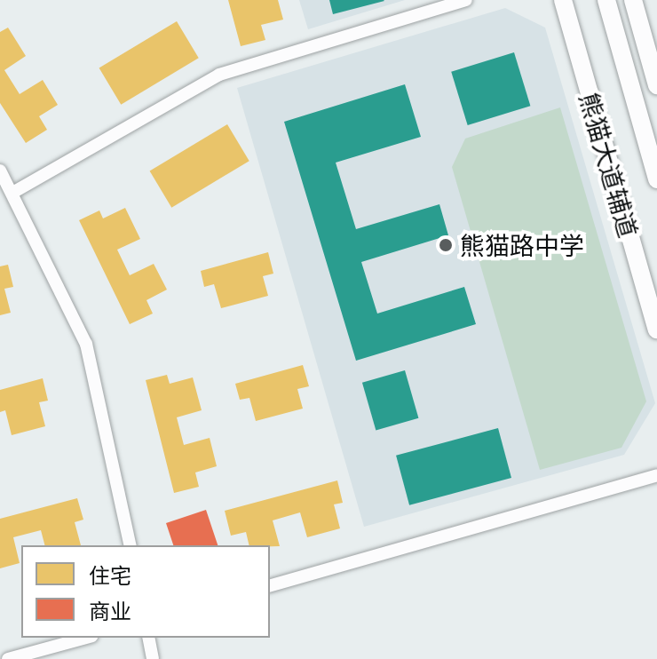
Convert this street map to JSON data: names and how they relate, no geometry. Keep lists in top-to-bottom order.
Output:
{
  "streets": {
    "street": ["熊猫大道辅道"]
  },
  "places": ["熊猫路中学"],
  "legend": ["住宅", "商业"]
}
